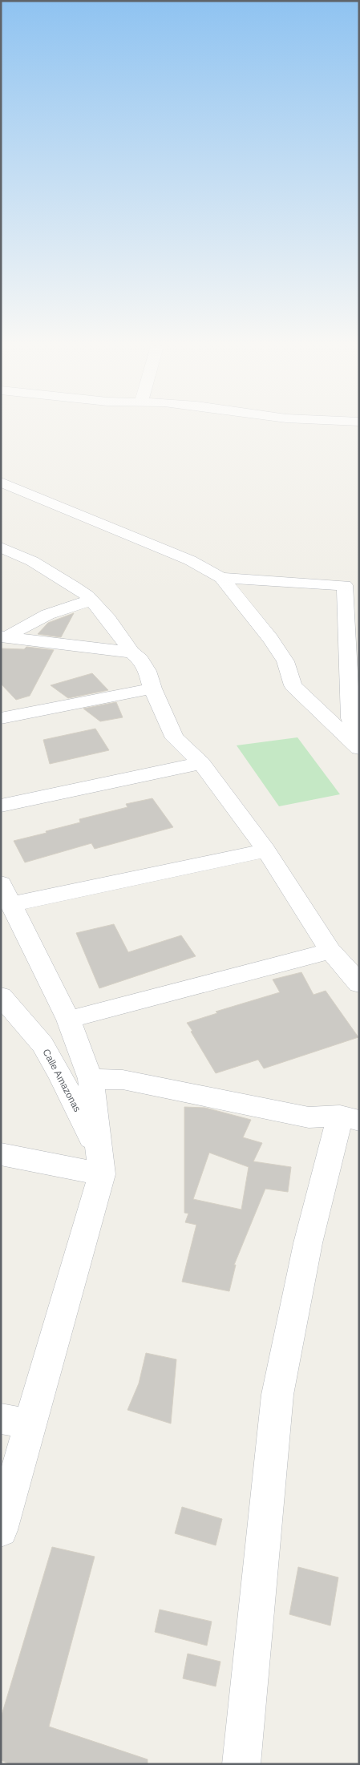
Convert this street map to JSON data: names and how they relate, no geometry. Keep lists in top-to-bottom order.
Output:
{
  "streets": {
    "street": ["Calle Amazonas"]
  }
}
